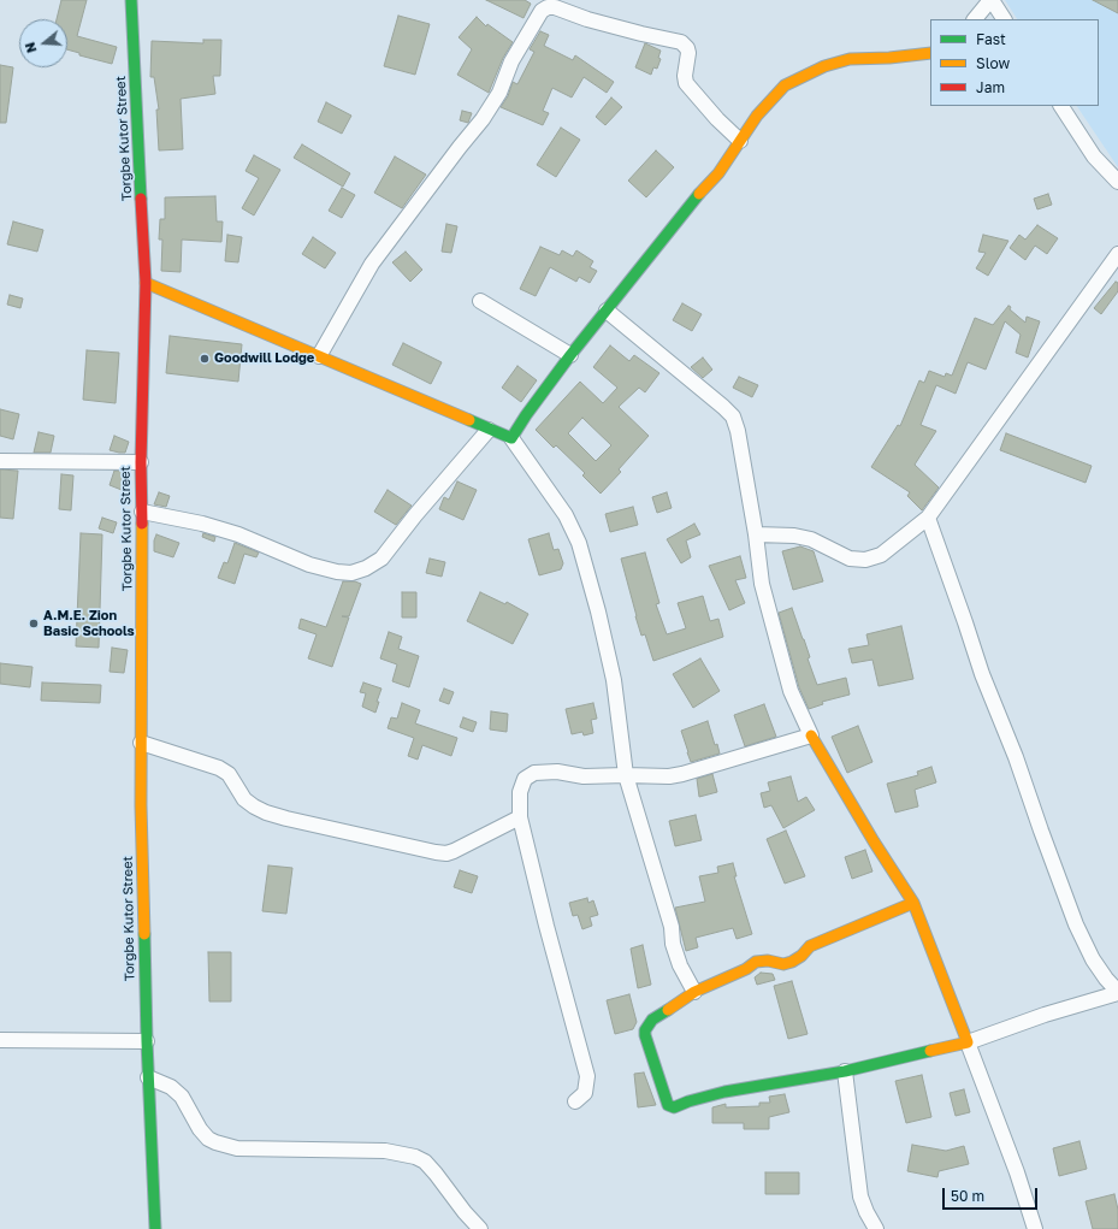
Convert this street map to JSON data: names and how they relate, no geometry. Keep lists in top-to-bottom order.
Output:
{
  "streets": {
    "street": ["Torgbe Kutor Street"]
  },
  "places": ["Goodwill Lodge", "A.M.E. Zion Basic Schools"],
  "legend": ["Fast", "Slow", "Jam"],
  "scale_bar": "50 m",
  "north": "left"
}
